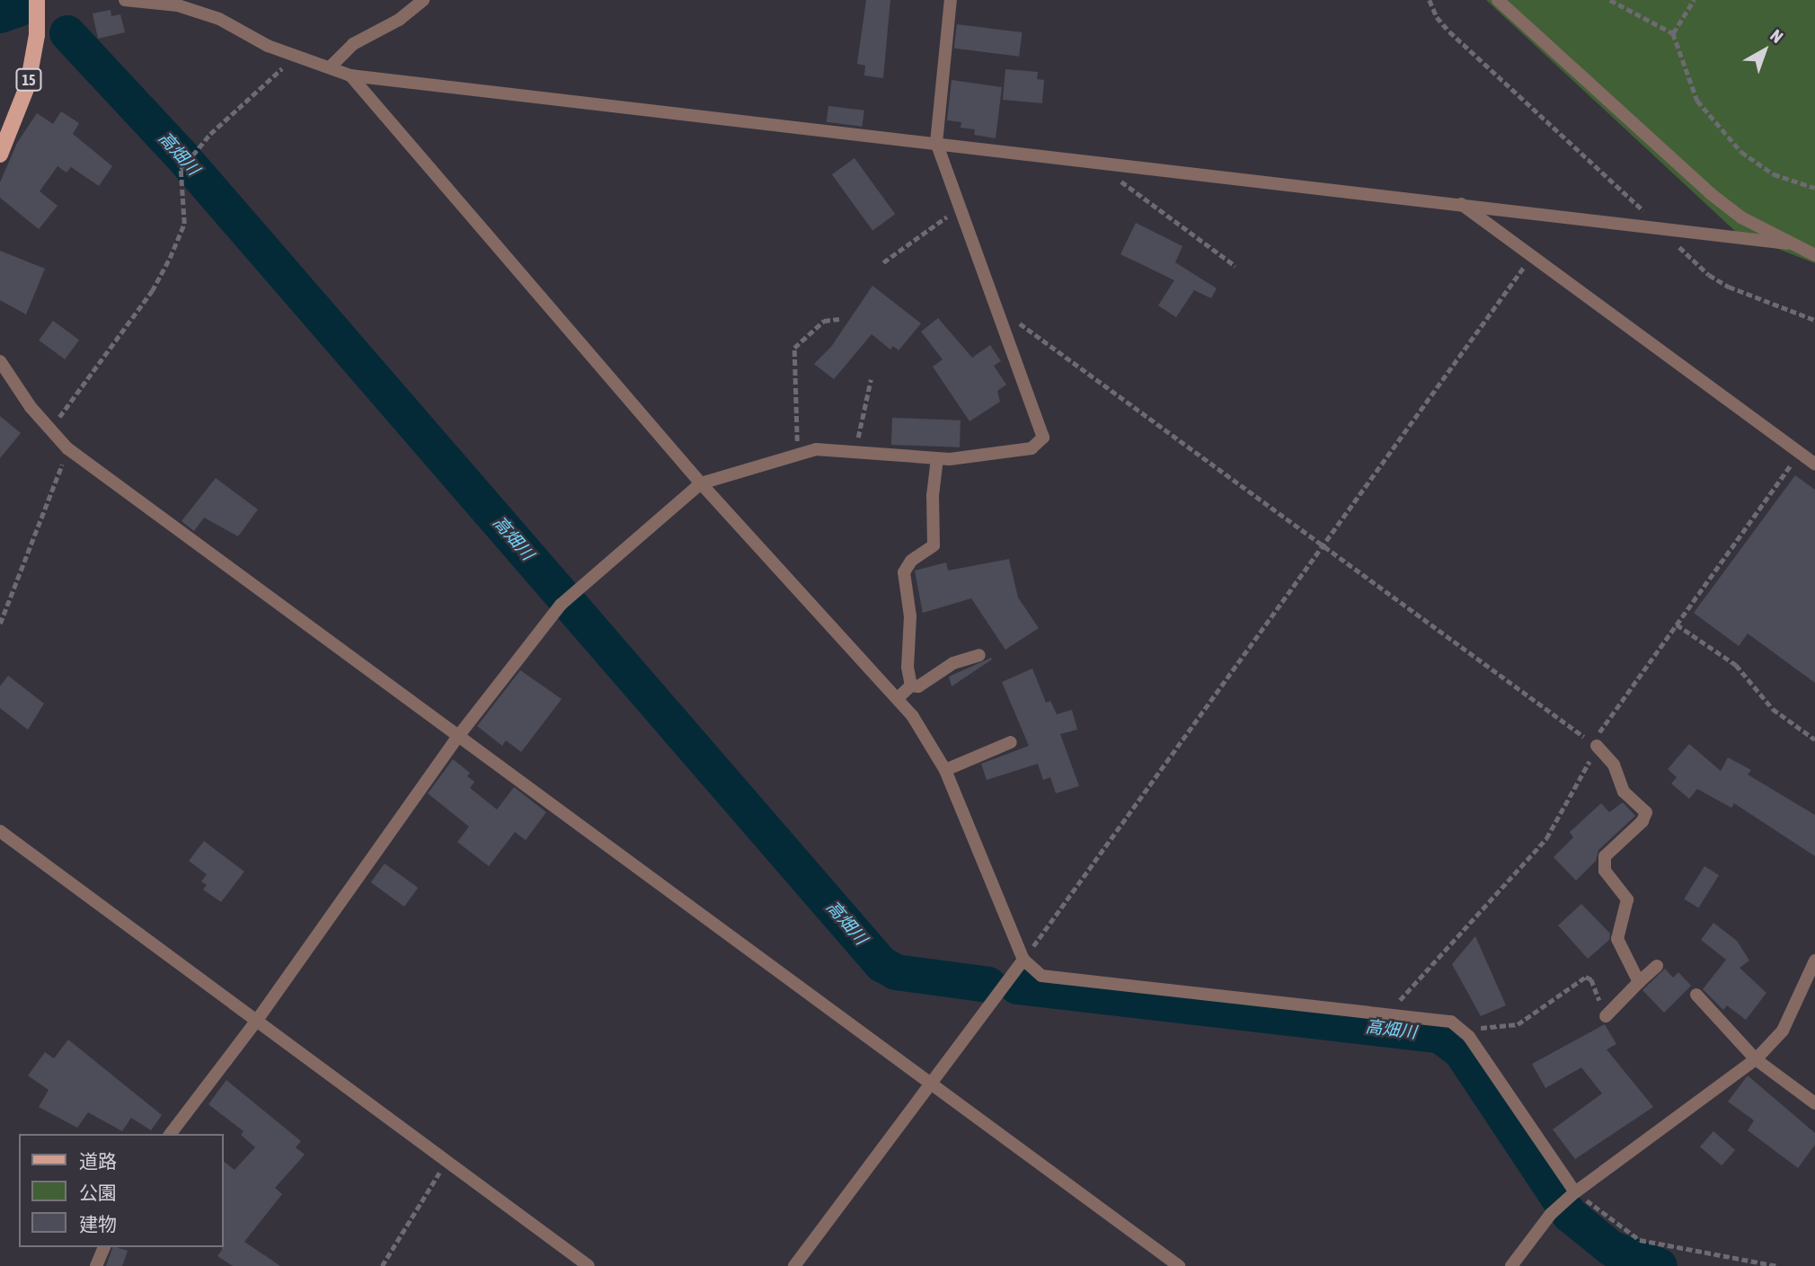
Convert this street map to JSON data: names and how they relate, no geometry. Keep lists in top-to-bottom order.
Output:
{
  "streets": {
    "main road": ["15"]
  },
  "water": ["高畑川"],
  "legend": ["道路", "公園", "建物"],
  "north": "top right"
}
